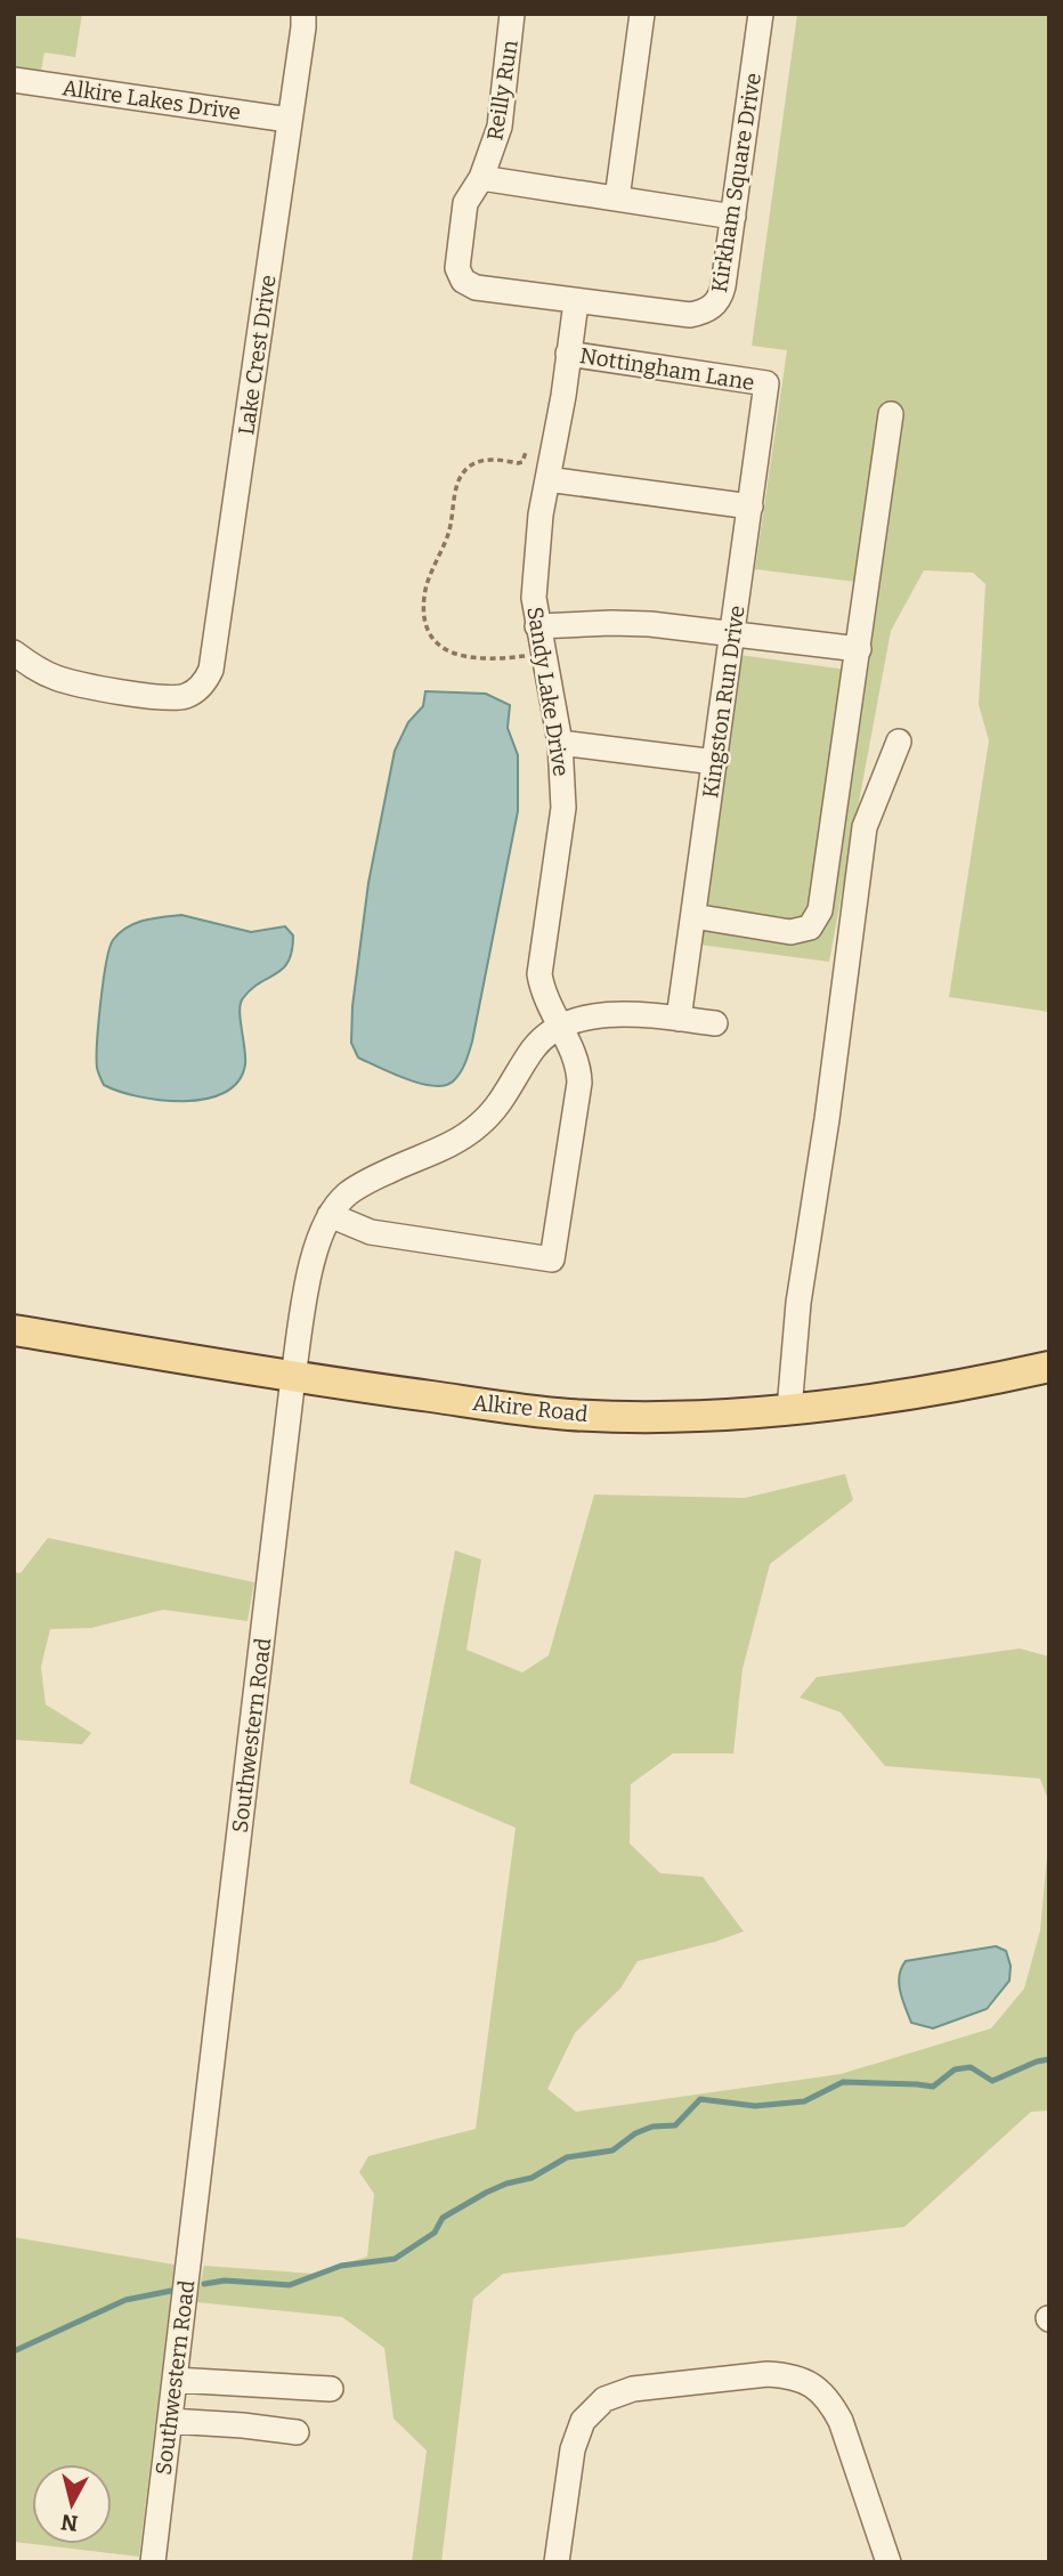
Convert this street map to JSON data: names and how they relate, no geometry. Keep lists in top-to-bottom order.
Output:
{
  "streets": {
    "main road": ["Alkire Road"],
    "street": [
      "Reilly Run",
      "Alkire Lakes Drive",
      "Kirkham Square Drive",
      "Lake Crest Drive",
      "Nottingham Lane",
      "Sandy Lake Drive",
      "Kingston Run Drive",
      "Southwestern Road"
    ]
  },
  "crossings": [
    ["Reilly Run", "Kirkham Square Drive"],
    ["Reilly Run", "Sandy Lake Drive"],
    ["Alkire Lakes Drive", "Lake Crest Drive"],
    ["Kirkham Square Drive", "Sandy Lake Drive"],
    ["Nottingham Lane", "Sandy Lake Drive"],
    ["Nottingham Lane", "Kingston Run Drive"],
    ["Sandy Lake Drive", "Southwestern Road"],
    ["Alkire Road", "Southwestern Road"]
  ],
  "north": "bottom"
}
